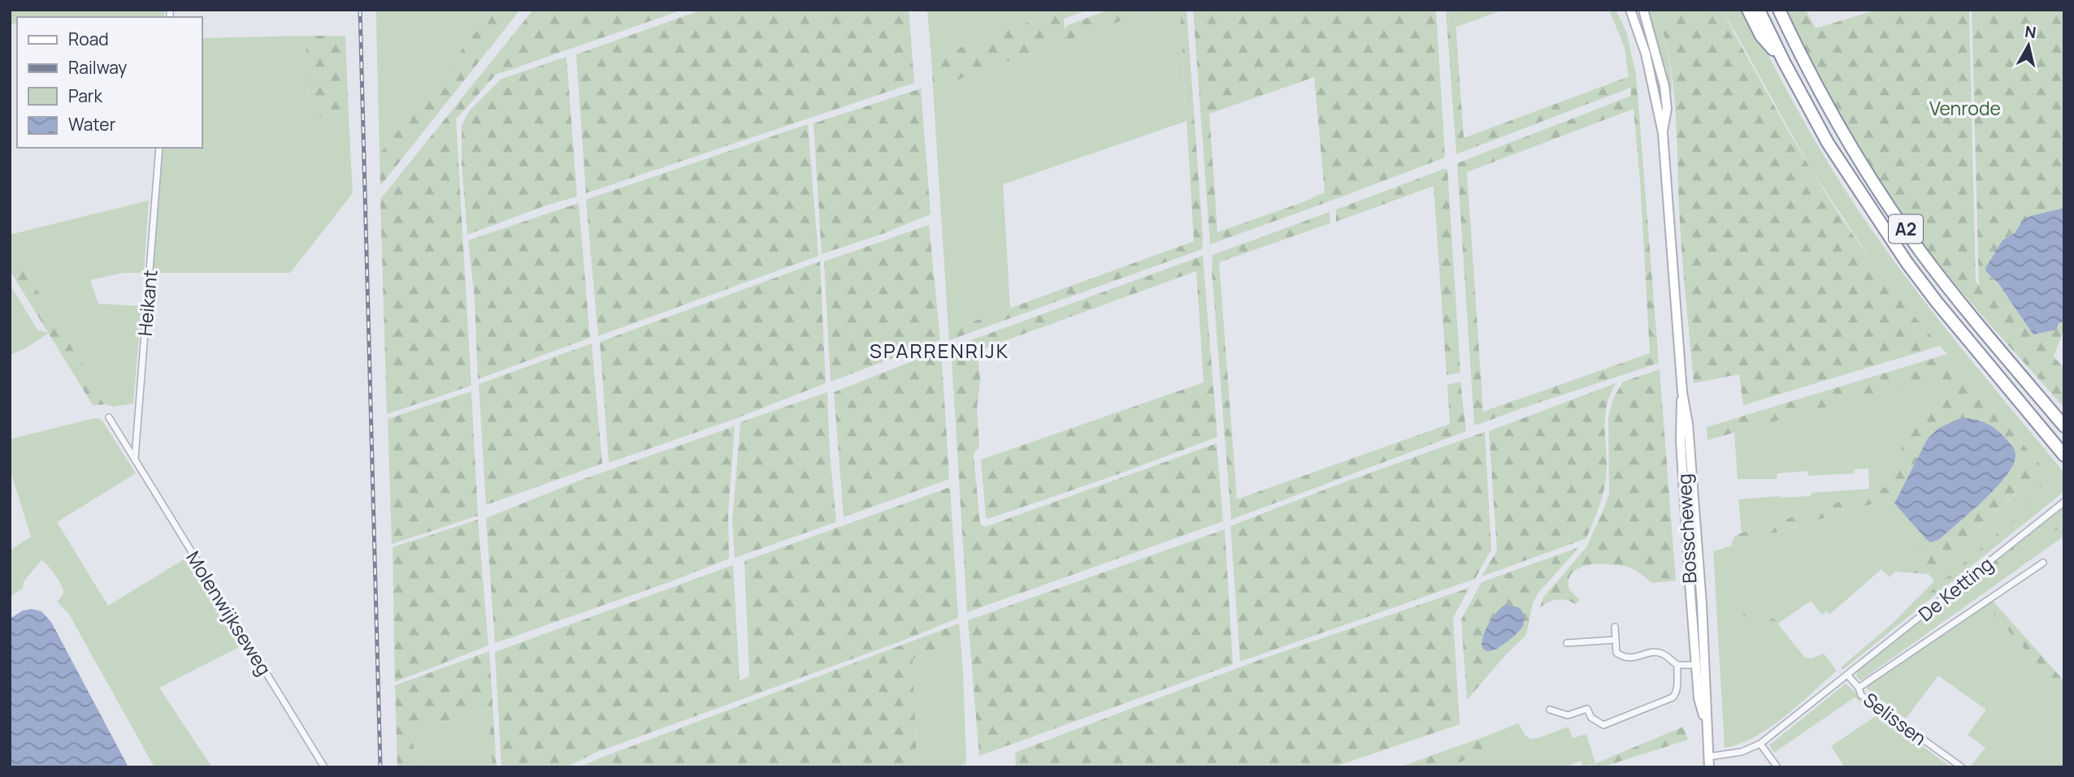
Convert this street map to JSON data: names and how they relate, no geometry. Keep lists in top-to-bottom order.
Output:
{
  "streets": {
    "highway": ["A2"],
    "main road": ["Bosscheweg"],
    "street": [
      "Heikant",
      "De Ketting",
      "Molenwijkseweg",
      "Selissen"
    ]
  },
  "crossings": [
    ["Heikant", "Molenwijkseweg"],
    ["Bosscheweg", "De Ketting"],
    ["De Ketting", "Selissen"]
  ],
  "districts": ["SPARRENRIJK"],
  "parks": ["Venrode"],
  "legend": [
    "Road",
    "Railway",
    "Park",
    "Water"
  ],
  "north": "top"
}
